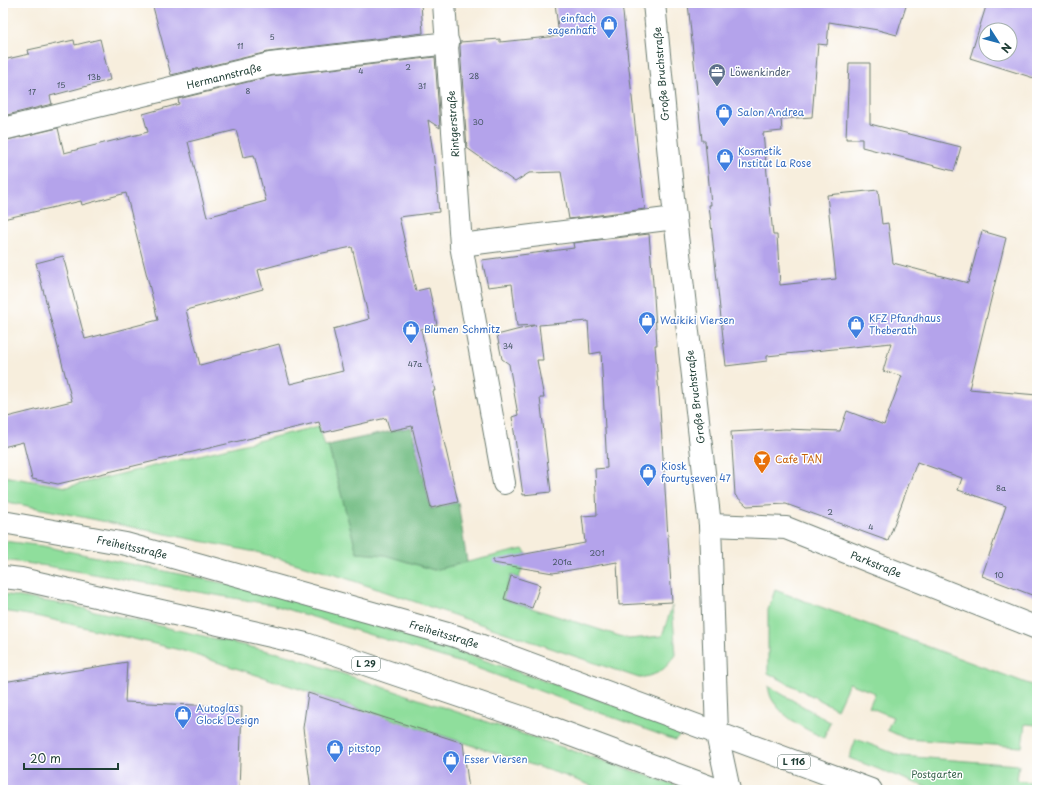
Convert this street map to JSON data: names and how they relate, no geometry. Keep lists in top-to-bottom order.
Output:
{
  "streets": {
    "main road": [
      "Große Bruchstraße",
      "Hermannstraße",
      "Rintgerstraße",
      "Freiheitsstraße",
      "Parkstraße",
      "L 29",
      "L 116"
    ]
  },
  "crossings": [
    ["Große Bruchstraße", "Freiheitsstraße"],
    ["Große Bruchstraße", "Parkstraße"],
    ["Hermannstraße", "Rintgerstraße"]
  ],
  "parks": ["Postgarten"],
  "places": {
    "shop": [
      "einfach sagenhaft",
      "Salon Andrea",
      "Kosmetik Institut La Rose",
      "Waikiki Viersen",
      "KFZ Pfandhaus Theberath",
      "Blumen Schmitz",
      "Kiosk fourtyseven 47",
      "Autoglas Glock Design",
      "pitstop",
      "Esser Viersen"
    ],
    "office": ["Löwenkinder"],
    "bar": ["Cafe TAN"]
  },
  "house_numbers": [
    "5",
    "11",
    "2",
    "4",
    "28",
    "13b",
    "15",
    "31",
    "8",
    "17",
    "30",
    "34",
    "47a",
    "8a",
    "2",
    "4",
    "201",
    "201a",
    "10"
  ],
  "scale_bar": "20 m",
  "north": "bottom right"
}
